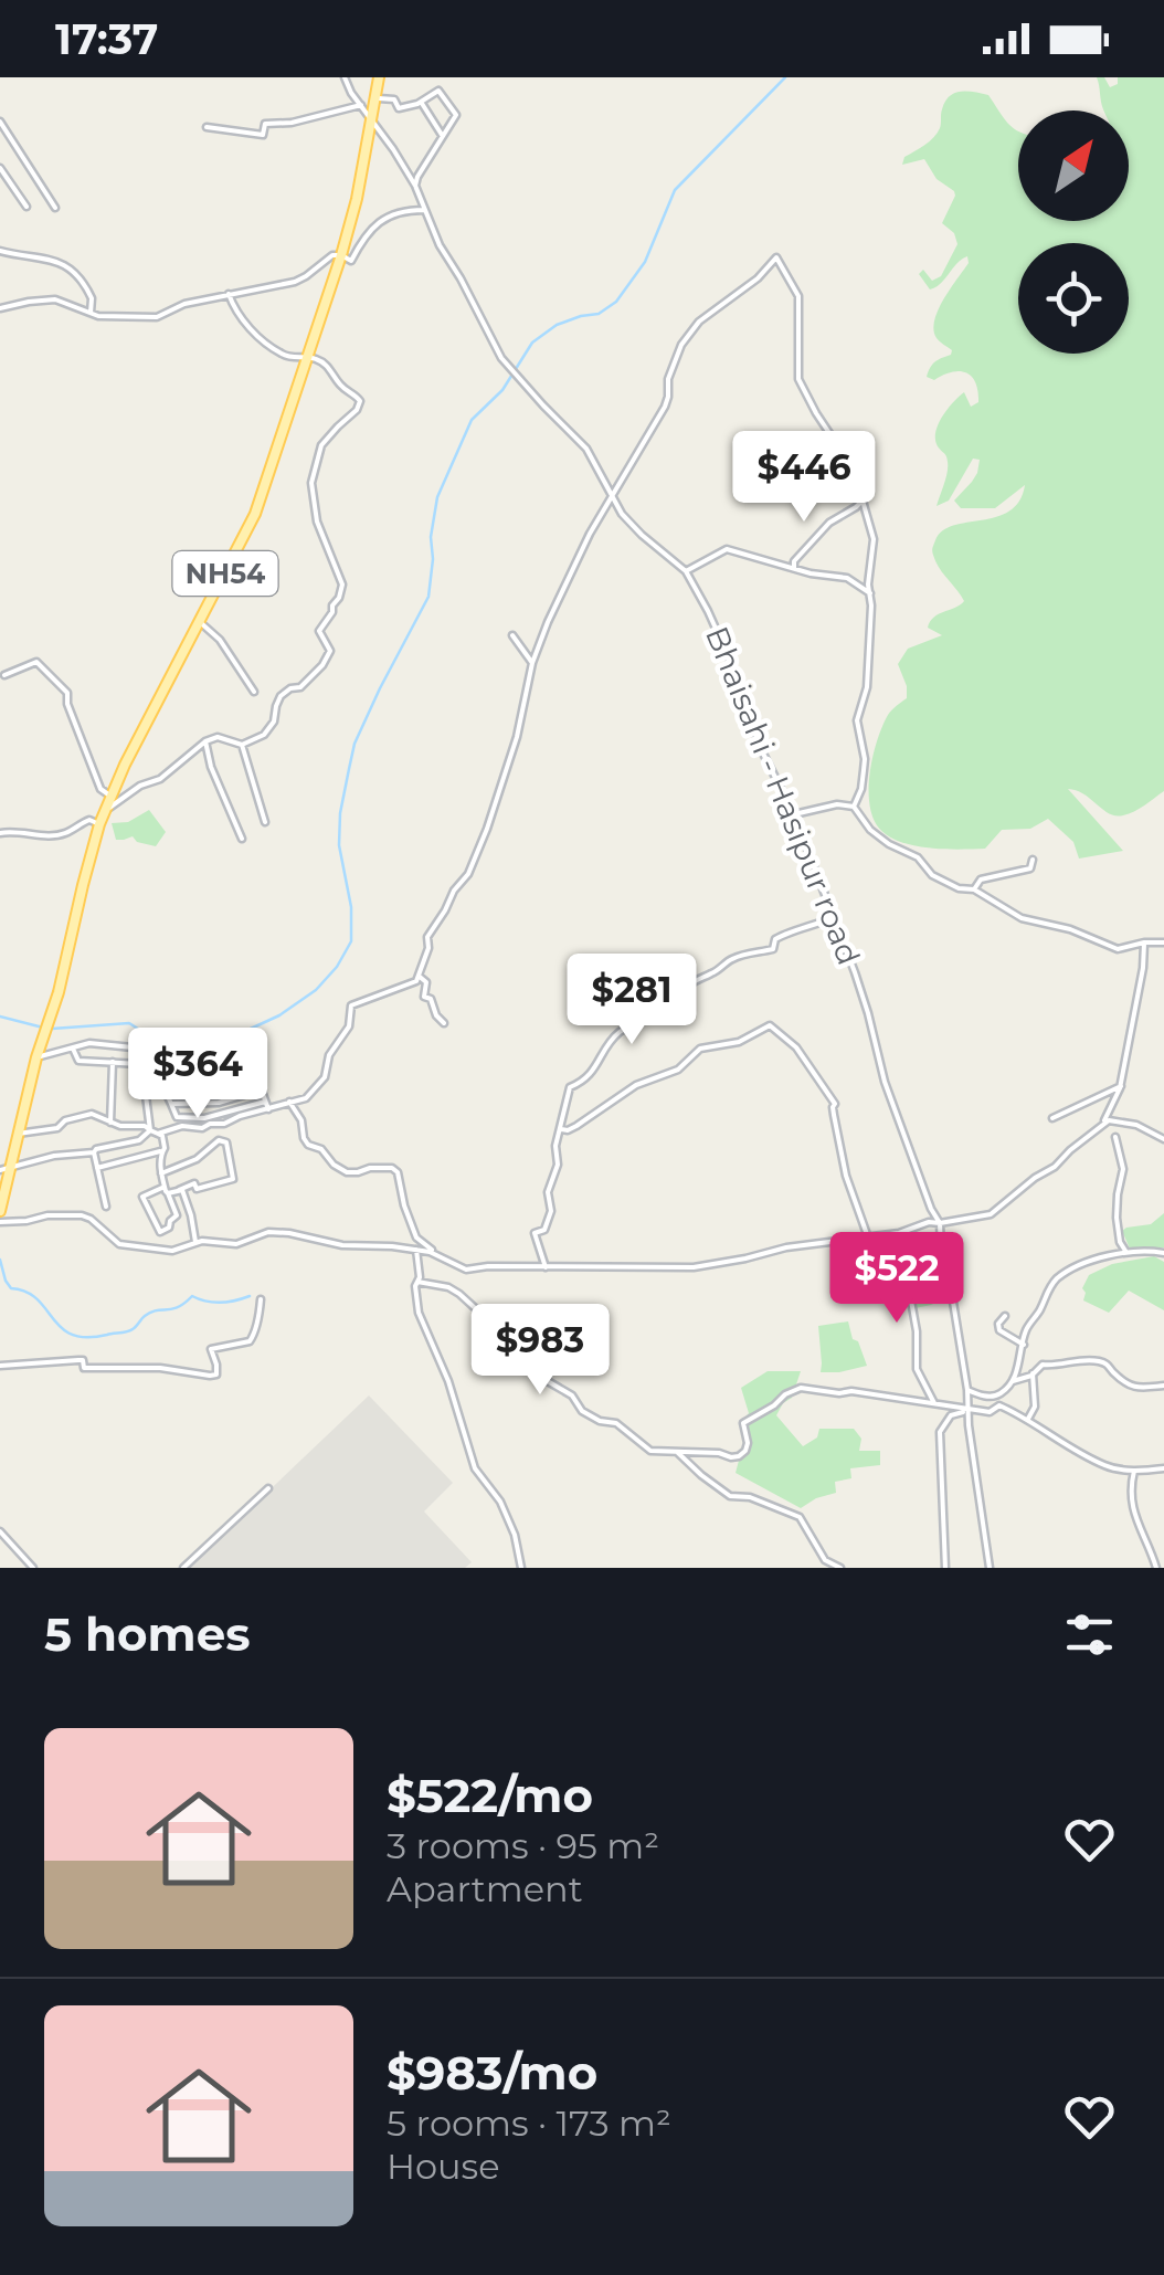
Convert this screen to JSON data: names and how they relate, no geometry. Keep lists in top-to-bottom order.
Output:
{
  "streets": {
    "main road": ["NH54"],
    "street": ["Bhaisahi - Hasipur road"]
  },
  "crossings": [
    ["NH54", "Bhaisahi - Hasipur road"]
  ],
  "north": "top right",
  "page": {
    "status": "17:37",
    "price": [
      "$446",
      "$281",
      "$364",
      "$522",
      "$983"
    ],
    "heading": "5 homes",
    "list": [
      {
        "name": "$522/mo",
        "note": "3 rooms · 95 m² · Apartment"
      },
      {
        "name": "$983/mo",
        "note": "5 rooms · 173 m² · House"
      }
    ]
  }
}
